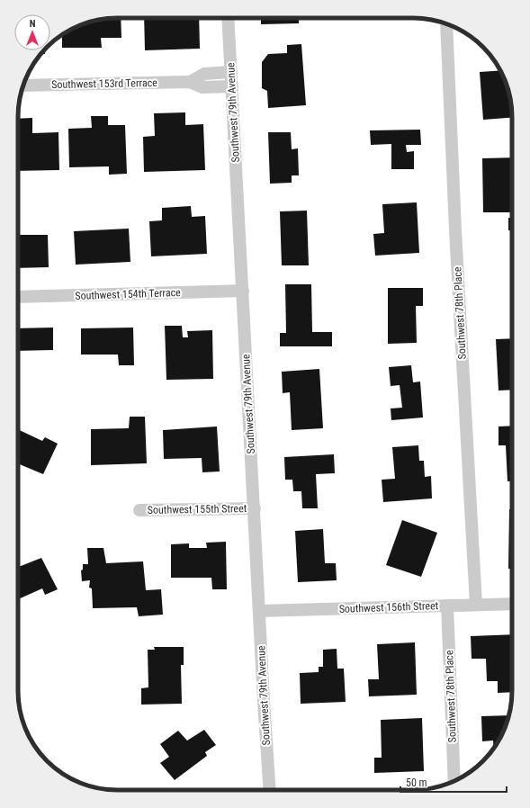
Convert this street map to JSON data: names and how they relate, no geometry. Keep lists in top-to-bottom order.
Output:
{
  "streets": {
    "street": [
      "Southwest 153rd Terrace",
      "Southwest 79th Avenue",
      "Southwest 154th Terrace",
      "Southwest 78th Place",
      "Southwest 155th Street",
      "Southwest 156th Street"
    ]
  },
  "crossings": [
    ["Southwest 153rd Terrace", "Southwest 79th Avenue"],
    ["Southwest 79th Avenue", "Southwest 154th Terrace"],
    ["Southwest 79th Avenue", "Southwest 155th Street"],
    ["Southwest 79th Avenue", "Southwest 156th Street"],
    ["Southwest 78th Place", "Southwest 156th Street"]
  ],
  "scale_bar": "50 m",
  "north": "top"
}
